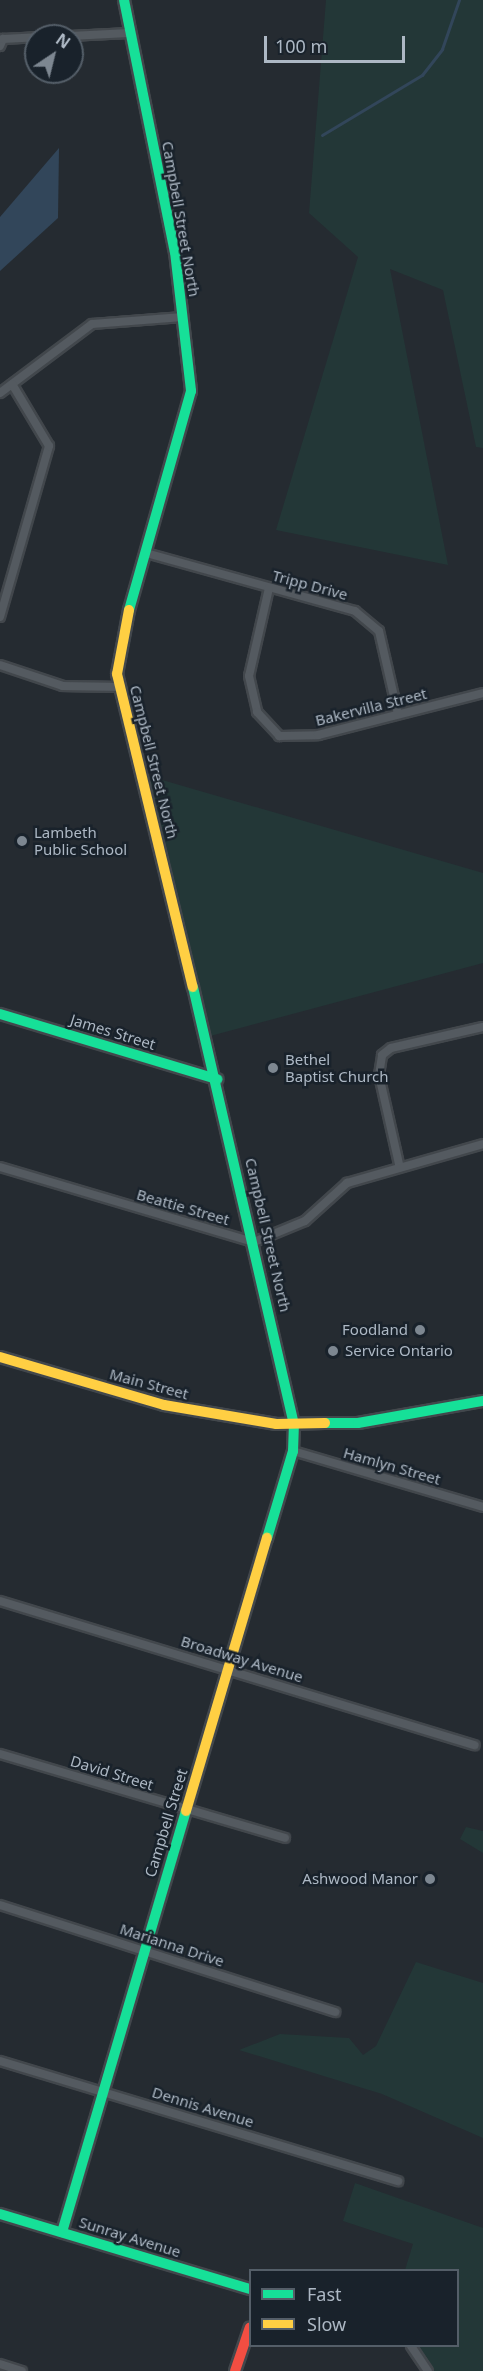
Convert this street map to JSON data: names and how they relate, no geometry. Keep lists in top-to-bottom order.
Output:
{
  "streets": {
    "street": [
      "Campbell Street North",
      "Tripp Drive",
      "Bakervilla Street",
      "James Street",
      "Beattie Street",
      "Main Street",
      "Hamlyn Street",
      "Broadway Avenue",
      "David Street",
      "Campbell Street",
      "Marianna Drive",
      "Dennis Avenue",
      "Sunray Avenue"
    ]
  },
  "crossings": [
    ["Campbell Street North", "Tripp Drive"],
    ["Campbell Street North", "James Street"],
    ["Campbell Street North", "Beattie Street"],
    ["Campbell Street North", "Main Street"],
    ["Campbell Street North", "Campbell Street"],
    ["Tripp Drive", "Bakervilla Street"],
    ["Main Street", "Campbell Street"],
    ["Hamlyn Street", "Campbell Street"],
    ["Broadway Avenue", "Campbell Street"],
    ["David Street", "Campbell Street"],
    ["Campbell Street", "Marianna Drive"],
    ["Campbell Street", "Dennis Avenue"],
    ["Campbell Street", "Sunray Avenue"]
  ],
  "places": [
    "Lambeth Public School",
    "Bethel Baptist Church",
    "Foodland",
    "Service Ontario",
    "Ashwood Manor"
  ],
  "legend": ["Fast", "Slow"],
  "scale_bar": "100 m",
  "north": "top right"
}
